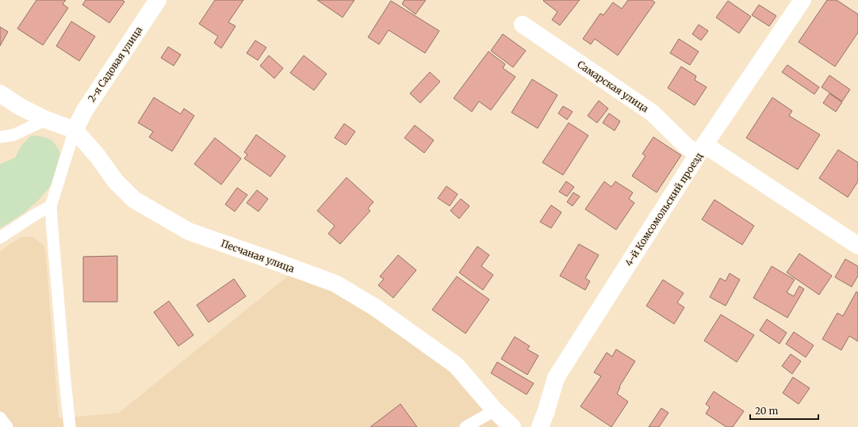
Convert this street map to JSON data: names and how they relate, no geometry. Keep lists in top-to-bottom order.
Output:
{
  "streets": {
    "street": [
      "2-я Садовая улица",
      "Самарская улица",
      "4-й Комсомольский проезд",
      "Песчаная улица"
    ]
  },
  "crossings": [
    ["2-я Садовая улица", "Песчаная улица"],
    ["Самарская улица", "4-й Комсомольский проезд"]
  ],
  "scale_bar": "20 m"
}
